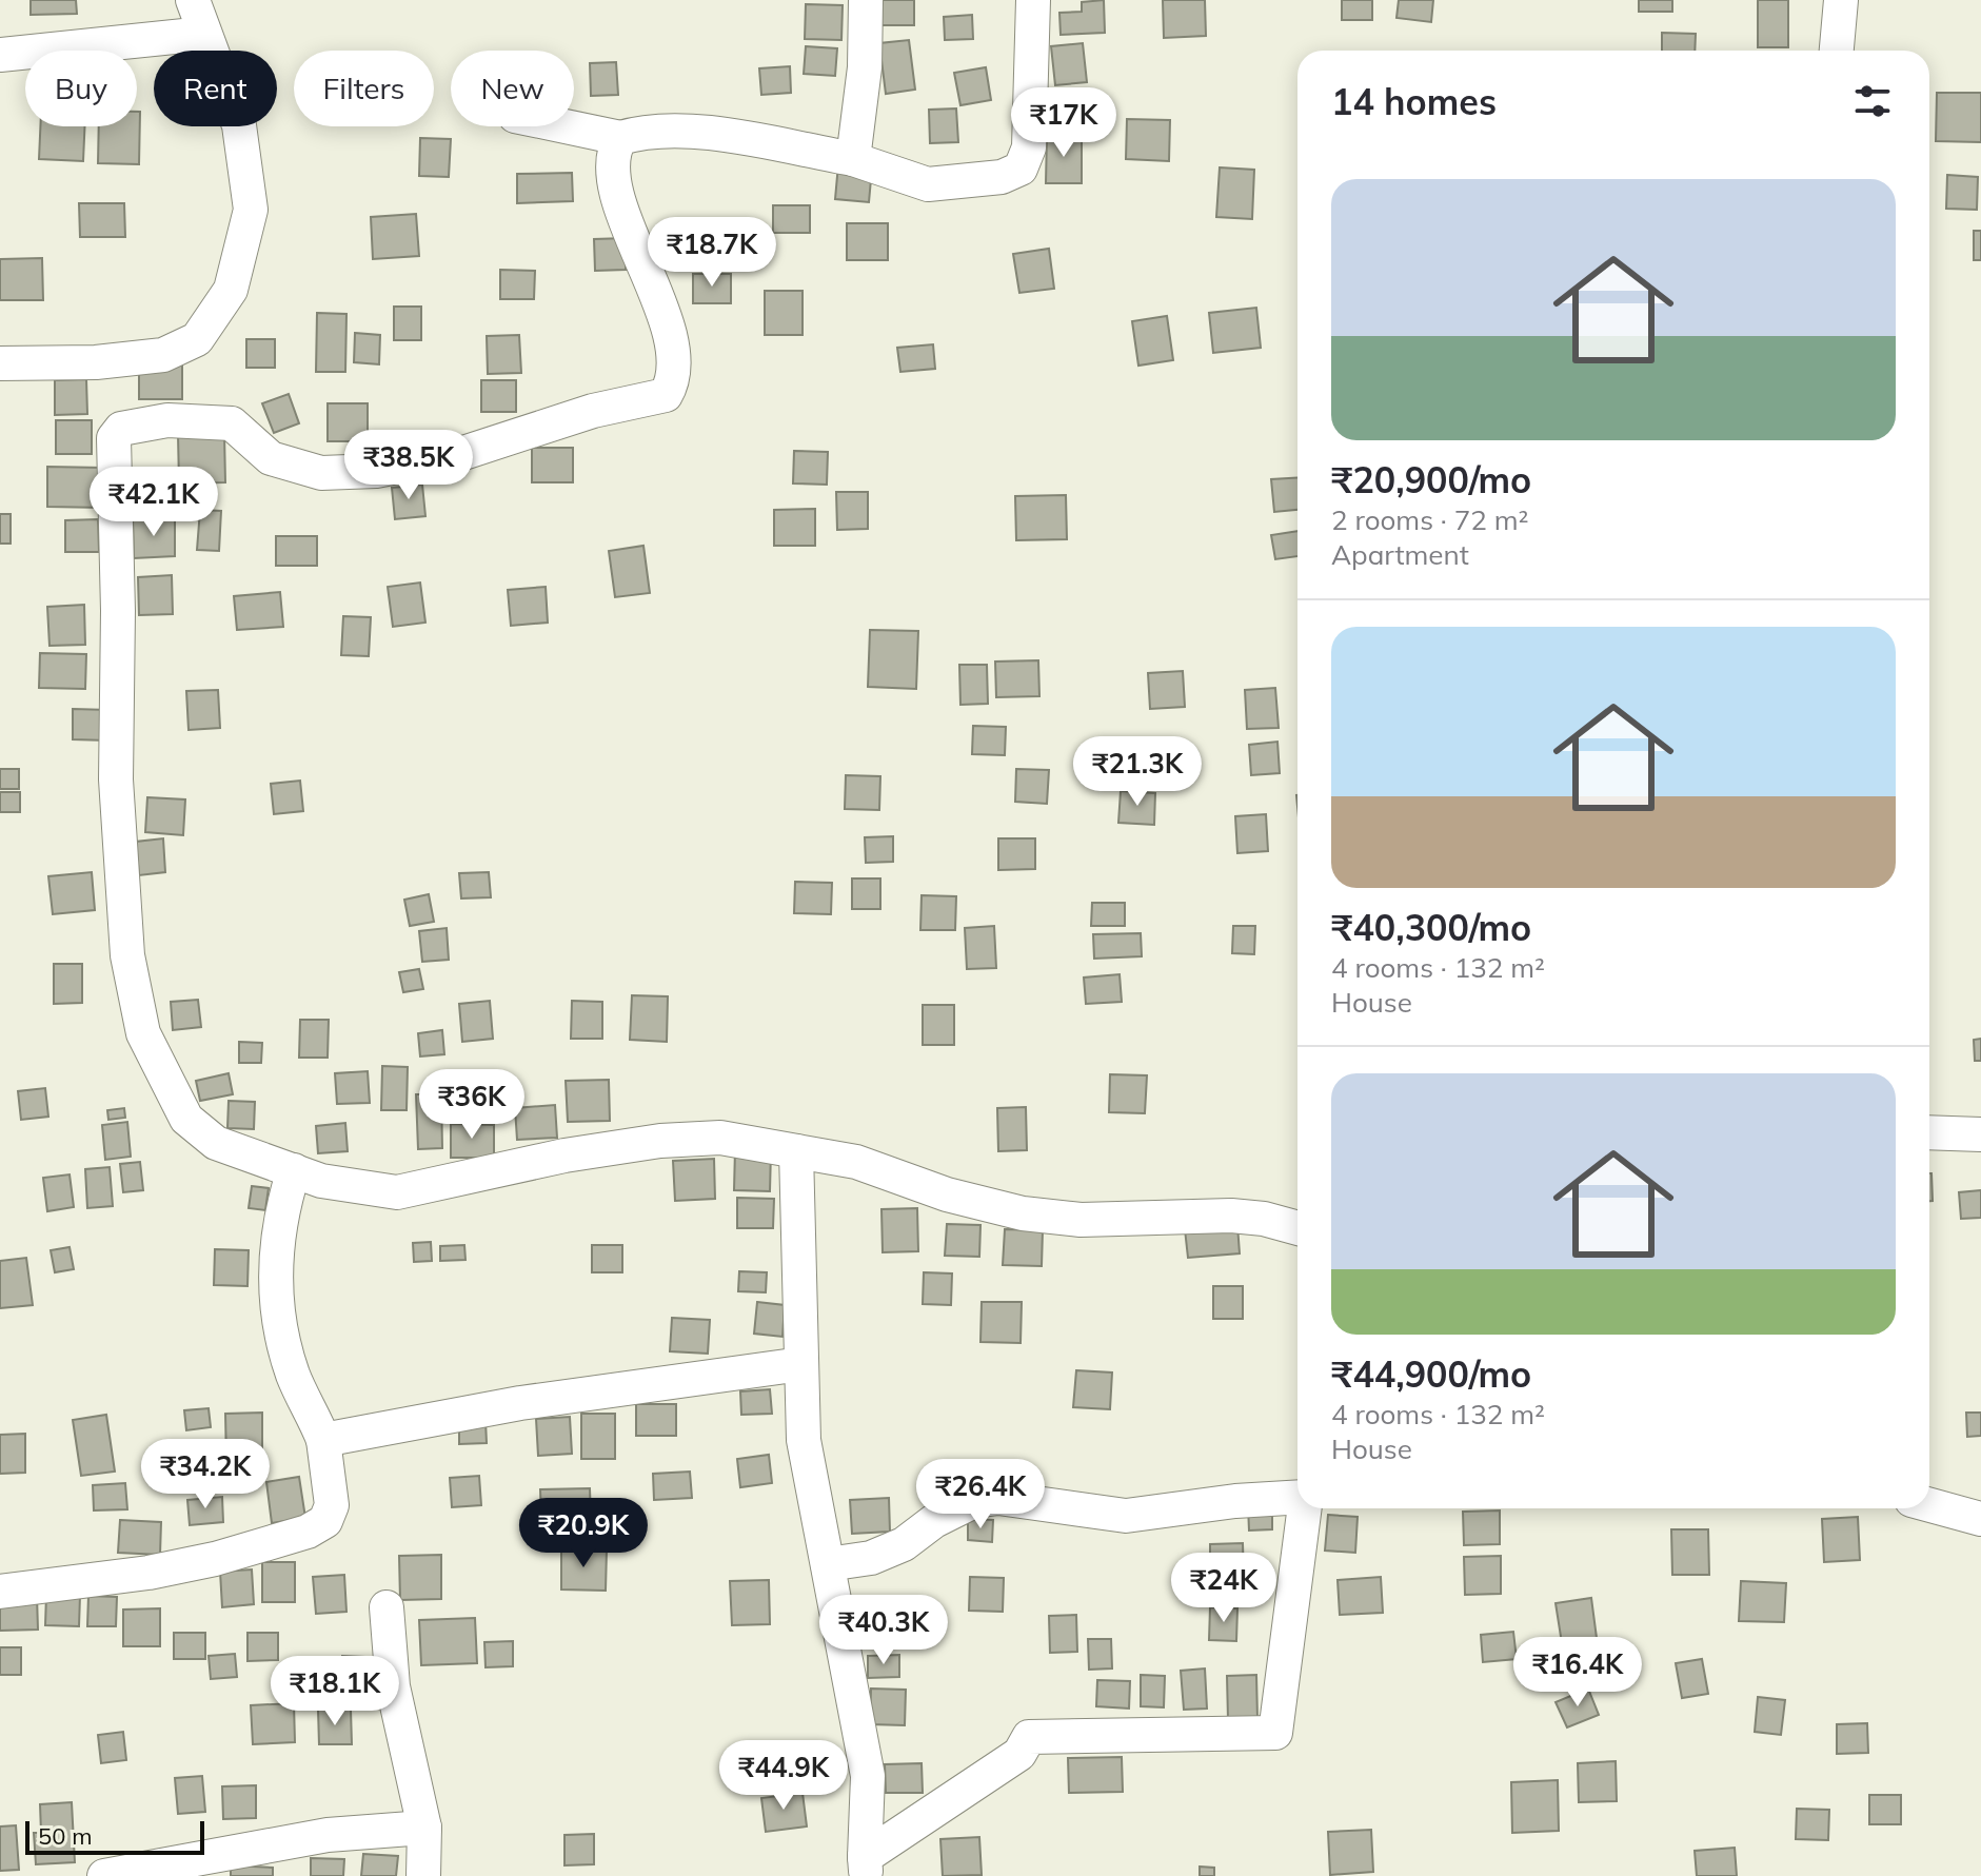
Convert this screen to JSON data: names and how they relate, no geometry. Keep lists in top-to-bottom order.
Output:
{
  "scale_bar": "50 m",
  "page": {
    "chip": [
      "Buy",
      "Rent",
      "Filters",
      "New"
    ],
    "heading": "14 homes",
    "price": [
      "₹17K",
      "₹18.7K",
      "₹38.5K",
      "₹42.1K",
      "₹21.3K",
      "₹36K",
      "₹34.2K",
      "₹26.4K",
      "₹20.9K",
      "₹24K",
      "₹40.3K",
      "₹16.4K",
      "₹18.1K",
      "₹44.9K"
    ],
    "list": [
      {
        "name": "₹20,900/mo",
        "note": "2 rooms · 72 m² · Apartment"
      },
      {
        "name": "₹40,300/mo",
        "note": "4 rooms · 132 m² · House"
      },
      {
        "name": "₹44,900/mo",
        "note": "4 rooms · 132 m² · House"
      }
    ],
    "scale": "50 m"
  }
}
